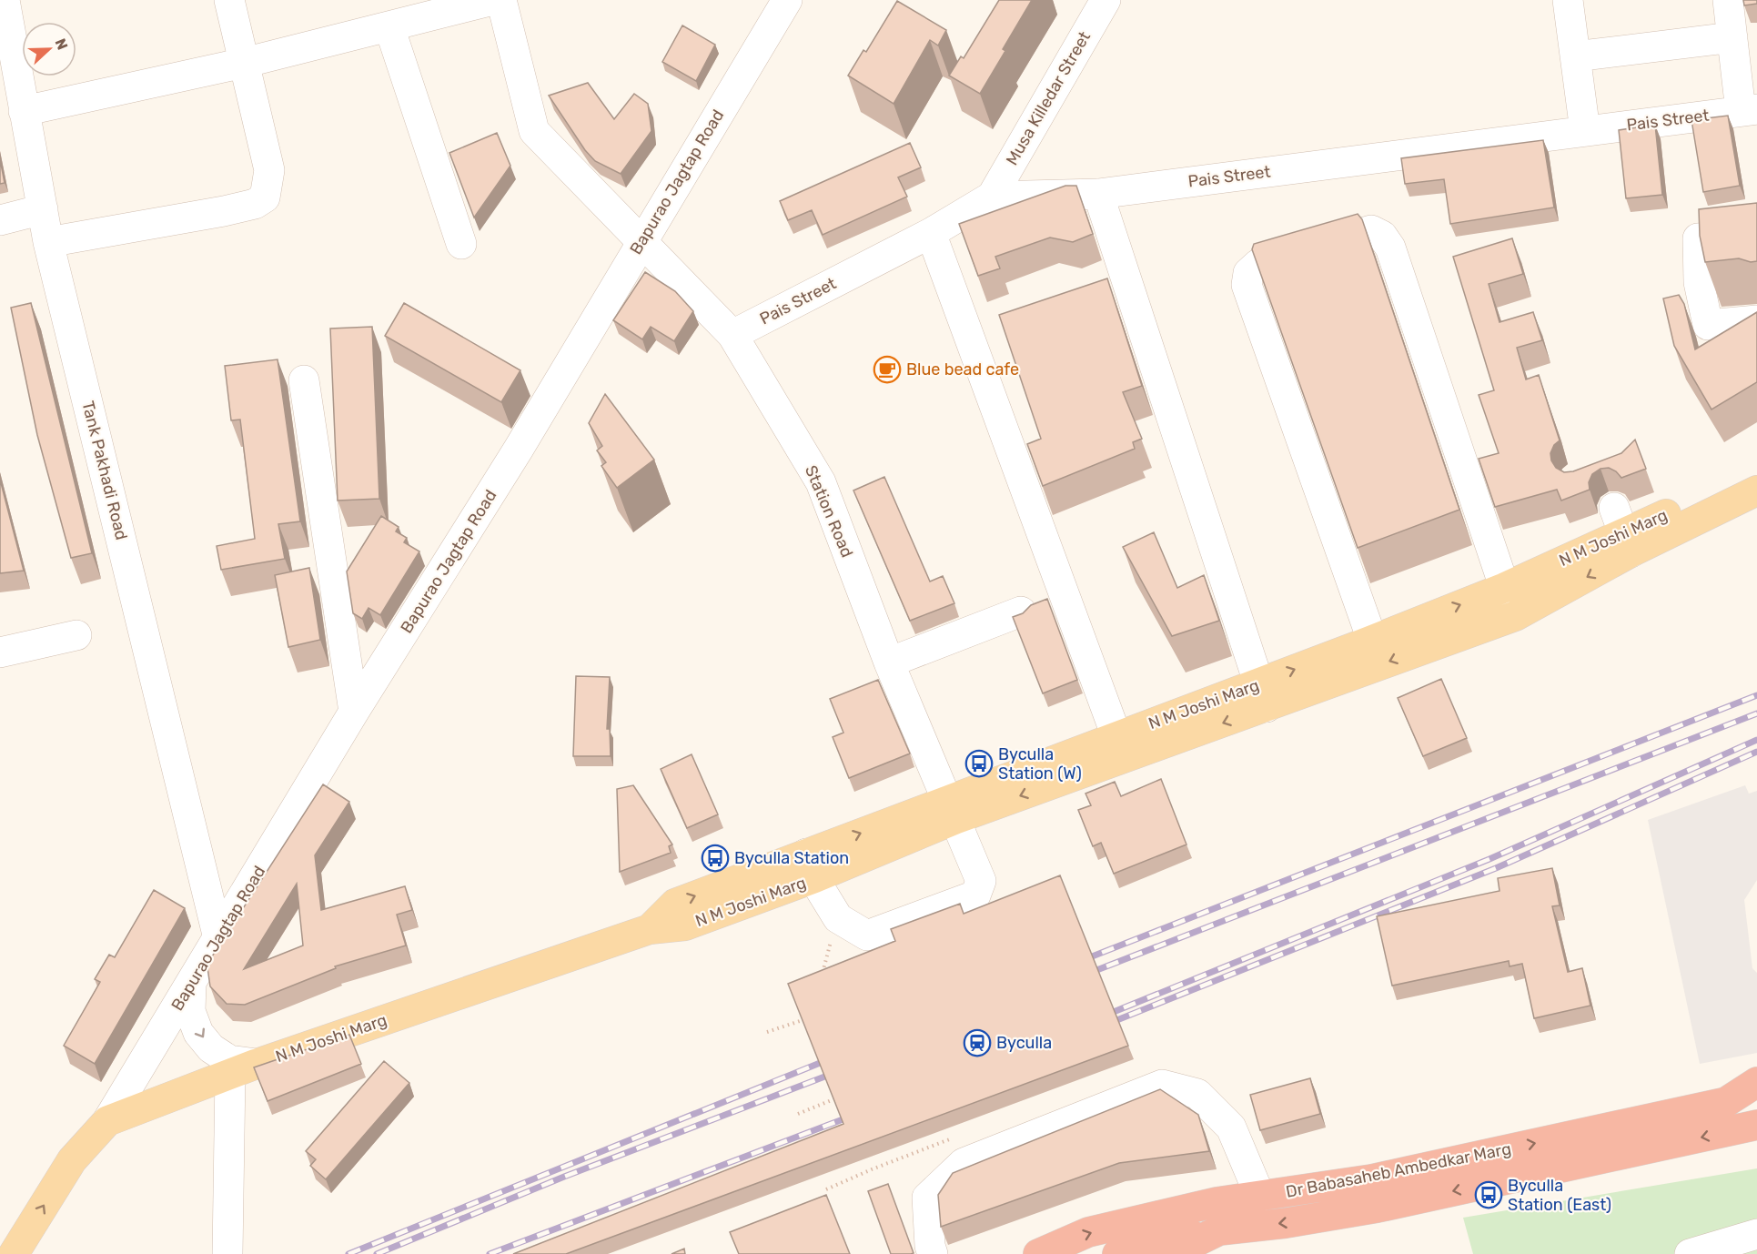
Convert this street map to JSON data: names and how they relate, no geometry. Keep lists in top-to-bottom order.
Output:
{
  "streets": {
    "highway": ["Dr Babasaheb Ambedkar Marg"],
    "main road": ["N M Joshi Marg"],
    "street": [
      "Musa Killedar Street",
      "Pais Street",
      "Bapurao Jagtap Road",
      "Tank Pakhadi Road",
      "Station Road"
    ]
  },
  "crossings": [
    ["Musa Killedar Street", "Pais Street"],
    ["Pais Street", "Station Road"],
    ["Bapurao Jagtap Road", "Tank Pakhadi Road"],
    ["Bapurao Jagtap Road", "Station Road"],
    ["Bapurao Jagtap Road", "N M Joshi Marg"],
    ["Station Road", "N M Joshi Marg"]
  ],
  "places": {
    "cafe": ["Blue bead cafe"],
    "bus stop": ["Byculla Station (W)", "Byculla Station", "Byculla Station (East)"],
    "station": ["Byculla"]
  },
  "north": "right"
}
